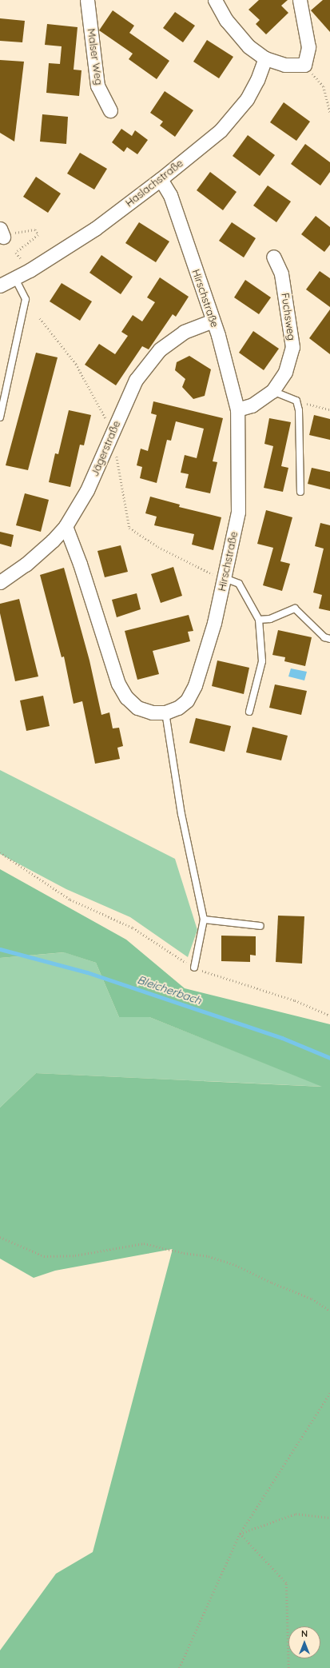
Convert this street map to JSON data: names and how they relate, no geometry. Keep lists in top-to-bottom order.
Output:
{
  "streets": {
    "street": [
      "Malser Weg",
      "Haslachstraße",
      "Hirschstraße",
      "Fuchsweg",
      "Jägerstraße"
    ]
  },
  "crossings": [
    ["Haslachstraße", "Hirschstraße"],
    ["Hirschstraße", "Fuchsweg"],
    ["Hirschstraße", "Jägerstraße"]
  ],
  "water": ["Bleicherbach"],
  "north": "top"
}
